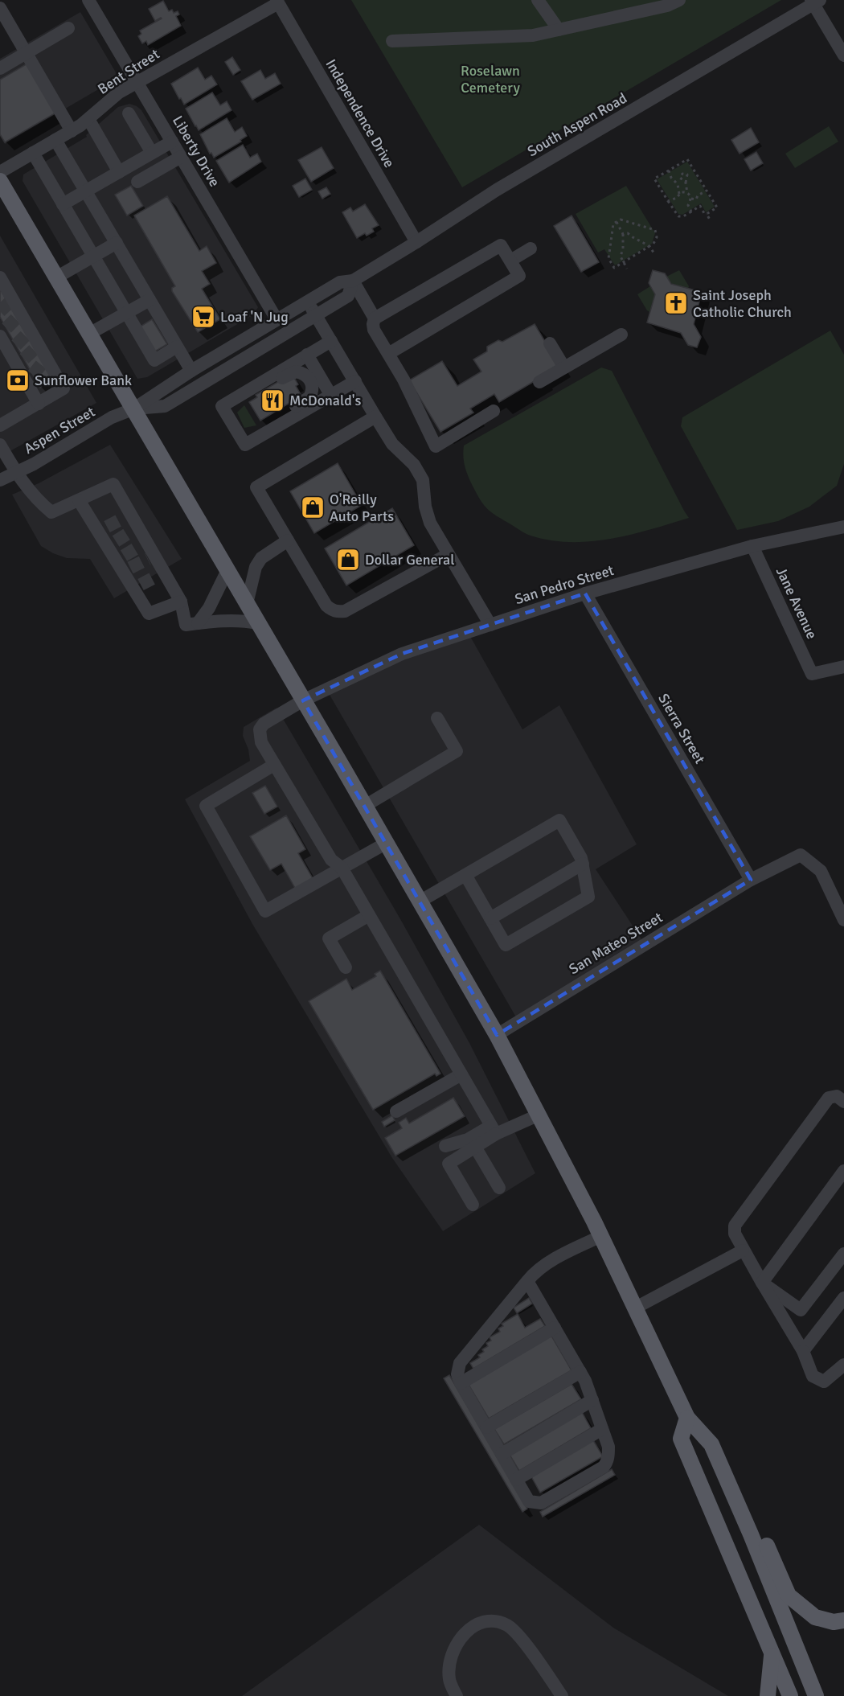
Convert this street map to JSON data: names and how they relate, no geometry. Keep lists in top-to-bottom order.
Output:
{
  "streets": {
    "street": [
      "Bent Street",
      "Independence Drive",
      "South Aspen Road",
      "Liberty Drive",
      "Aspen Street",
      "San Pedro Street",
      "Jane Avenue",
      "Sierra Street",
      "San Mateo Street"
    ]
  },
  "crossings": [
    ["Bent Street", "Independence Drive"],
    ["Bent Street", "Liberty Drive"],
    ["Independence Drive", "South Aspen Road"],
    ["South Aspen Road", "Liberty Drive"],
    ["South Aspen Road", "Aspen Street"],
    ["San Pedro Street", "Jane Avenue"],
    ["San Pedro Street", "Sierra Street"],
    ["Sierra Street", "San Mateo Street"]
  ],
  "parks": ["Roselawn Cemetery"],
  "places": {
    "church": ["Saint Joseph Catholic Church"],
    "supermarket": ["Loaf 'N Jug"],
    "bank": ["Sunflower Bank"],
    "restaurant": ["McDonald's"],
    "shop": ["O'Reilly Auto Parts", "Dollar General"]
  }
}
